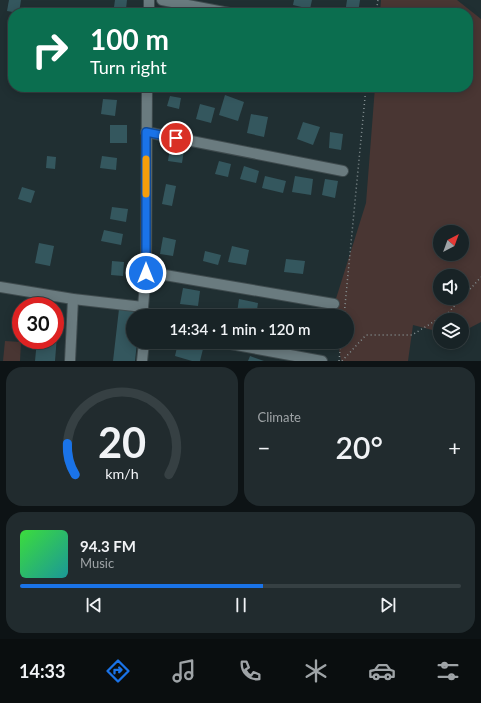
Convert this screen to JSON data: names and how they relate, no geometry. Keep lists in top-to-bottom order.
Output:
{
  "north": "top right",
  "page": {
    "turn": ["100 m", "Turn right"],
    "limit": "30",
    "trip": "14:34 · 1 min · 120 m",
    "tile": "Climate",
    "heat": ["−", "20°", "+"],
    "song": ["94.3 FM", "Music"],
    "tabs": "14:33",
    "gauge": ["20", "km/h"]
  }
}
